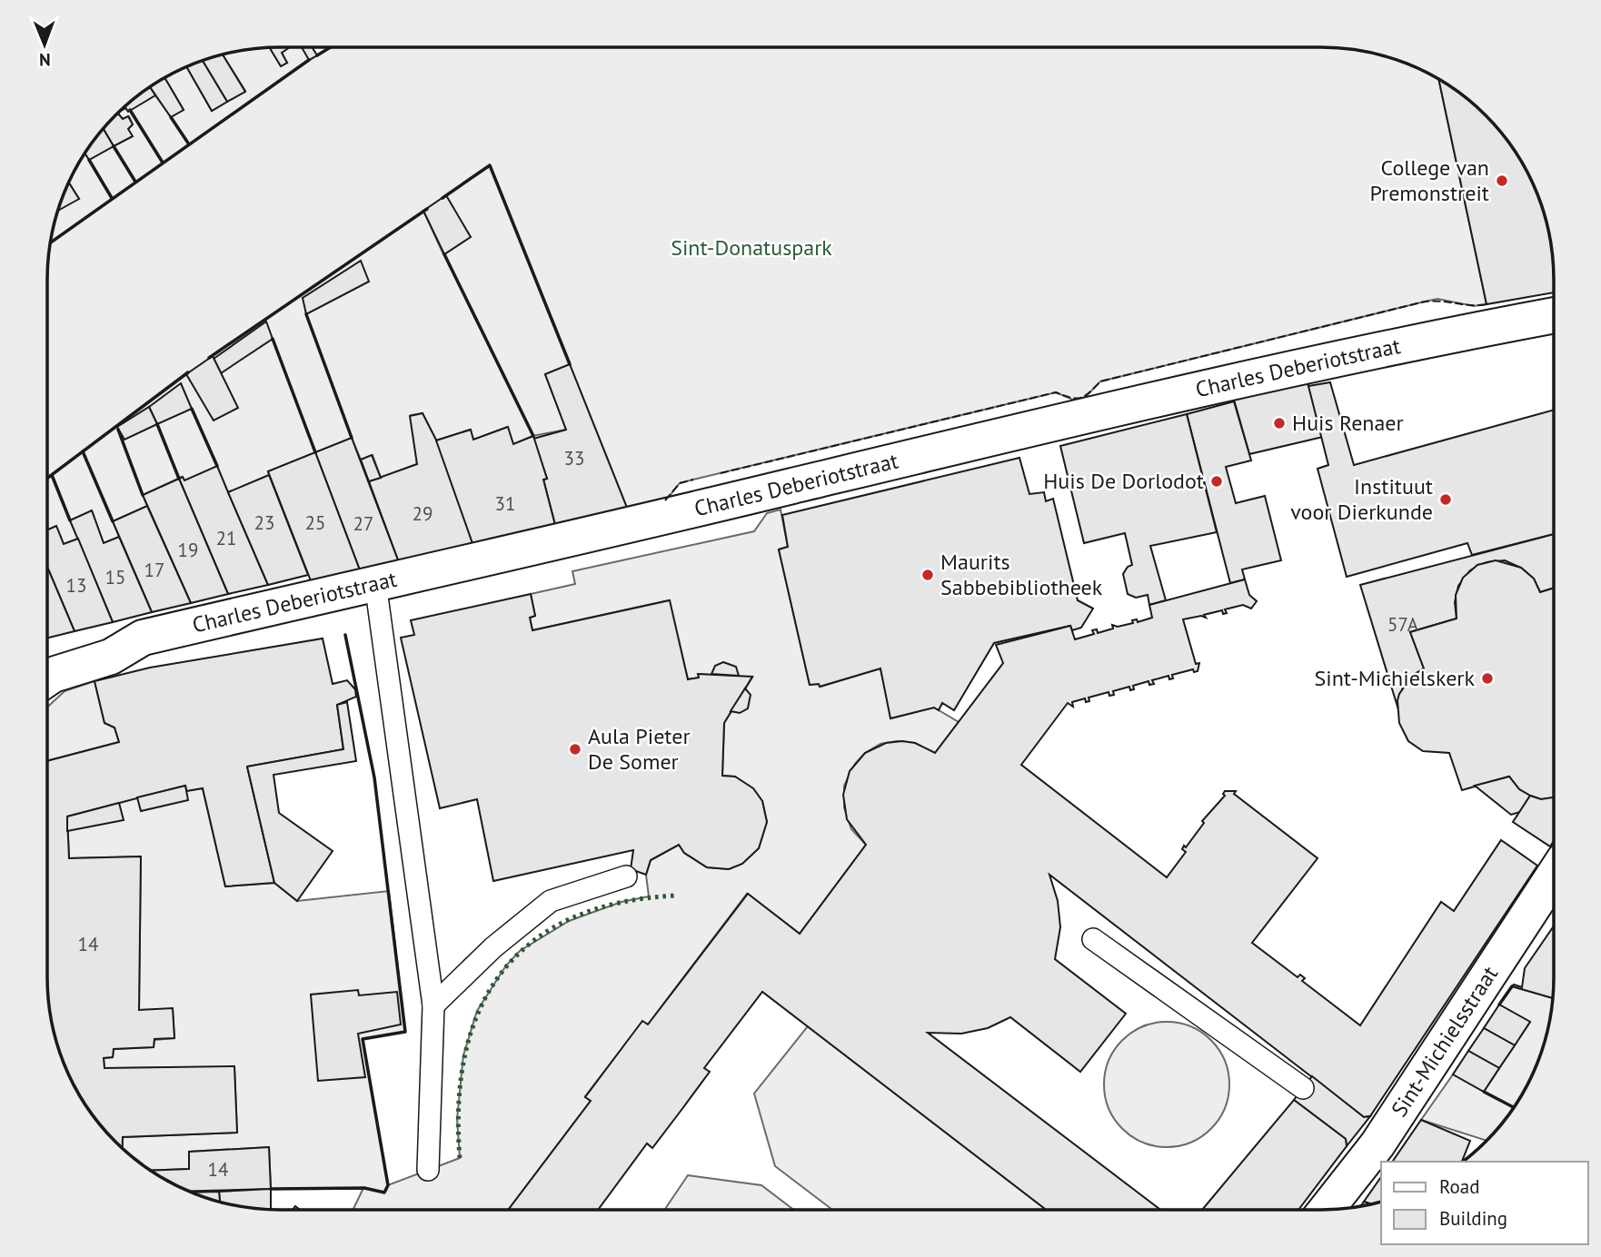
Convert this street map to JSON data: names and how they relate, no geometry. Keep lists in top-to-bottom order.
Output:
{
  "streets": {
    "street": ["Charles Deberiotstraat", "Sint-Michielsstraat"]
  },
  "parks": ["Sint-Donatuspark"],
  "places": [
    "College van Premonstreit",
    "Huis Renaer",
    "Huis De Dorlodot",
    "Instituut voor Dierkunde",
    "Maurits Sabbebibliotheek",
    "Sint-Michielskerk",
    "Aula Pieter De Somer"
  ],
  "house_numbers": [
    "33",
    "31",
    "29",
    "23",
    "25",
    "27",
    "21",
    "19",
    "17",
    "15",
    "13",
    "57A",
    "14",
    "14"
  ],
  "legend": ["Road", "Building"],
  "north": "bottom"
}
